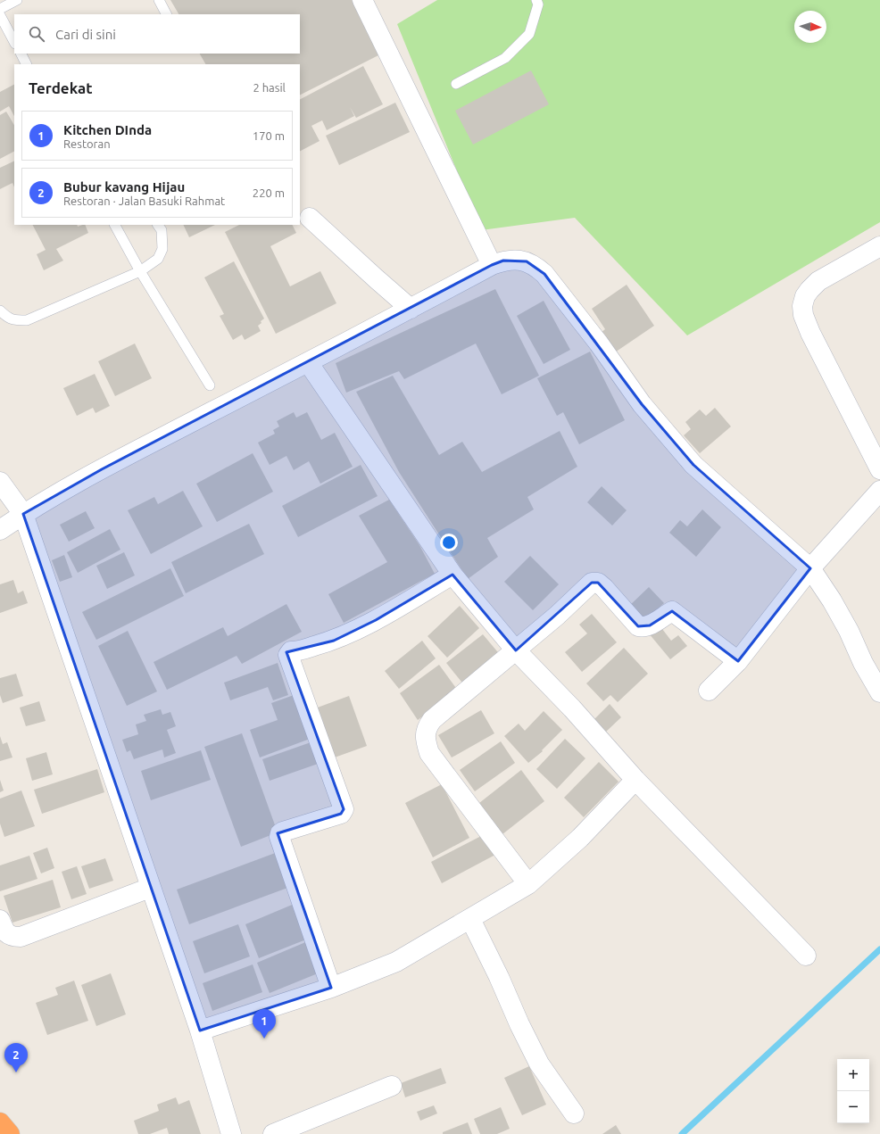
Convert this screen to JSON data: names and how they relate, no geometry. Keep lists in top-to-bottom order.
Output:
{
  "north": "right",
  "page": {
    "search": "Cari di sini",
    "heading": ["Terdekat", "2 hasil"],
    "list": [
      {
        "mark": "1",
        "name": "Kitchen DInda",
        "note": "Restoran",
        "value": "170 m"
      },
      {
        "mark": "2",
        "name": "Bubur kavang Hijau",
        "note": "Restoran · Jalan Basuki Rahmat",
        "value": "220 m"
      }
    ],
    "pins": ["1", "2"],
    "map_buttons": ["+", "−"]
  }
}
